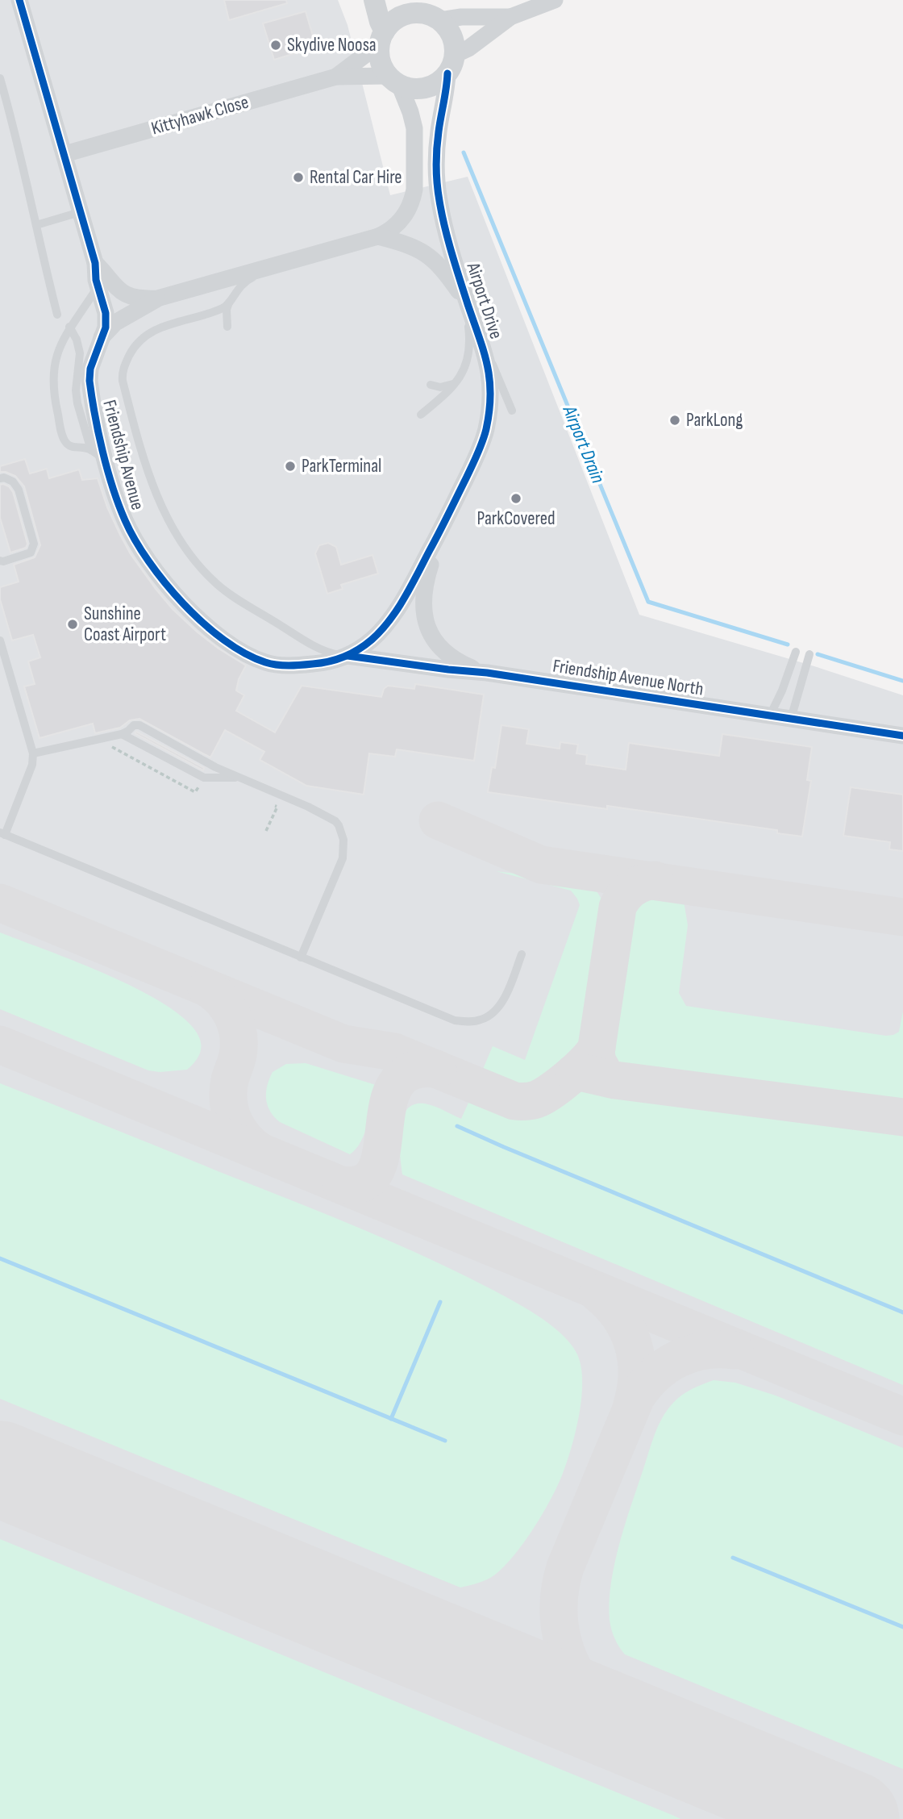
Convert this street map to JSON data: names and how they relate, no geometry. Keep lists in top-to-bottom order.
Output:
{
  "streets": {
    "street": [
      "Kittyhawk Close",
      "Airport Drive",
      "Friendship Avenue",
      "Friendship Avenue North"
    ]
  },
  "crossings": [
    ["Kittyhawk Close", "Airport Drive"],
    ["Kittyhawk Close", "Friendship Avenue"],
    ["Airport Drive", "Friendship Avenue"],
    ["Airport Drive", "Friendship Avenue North"],
    ["Friendship Avenue", "Friendship Avenue North"]
  ],
  "water": ["Airport Drain"],
  "places": [
    "Skydive Noosa",
    "Rental Car Hire",
    "ParkLong",
    "ParkTerminal",
    "ParkCovered",
    "Sunshine Coast Airport"
  ]
}
